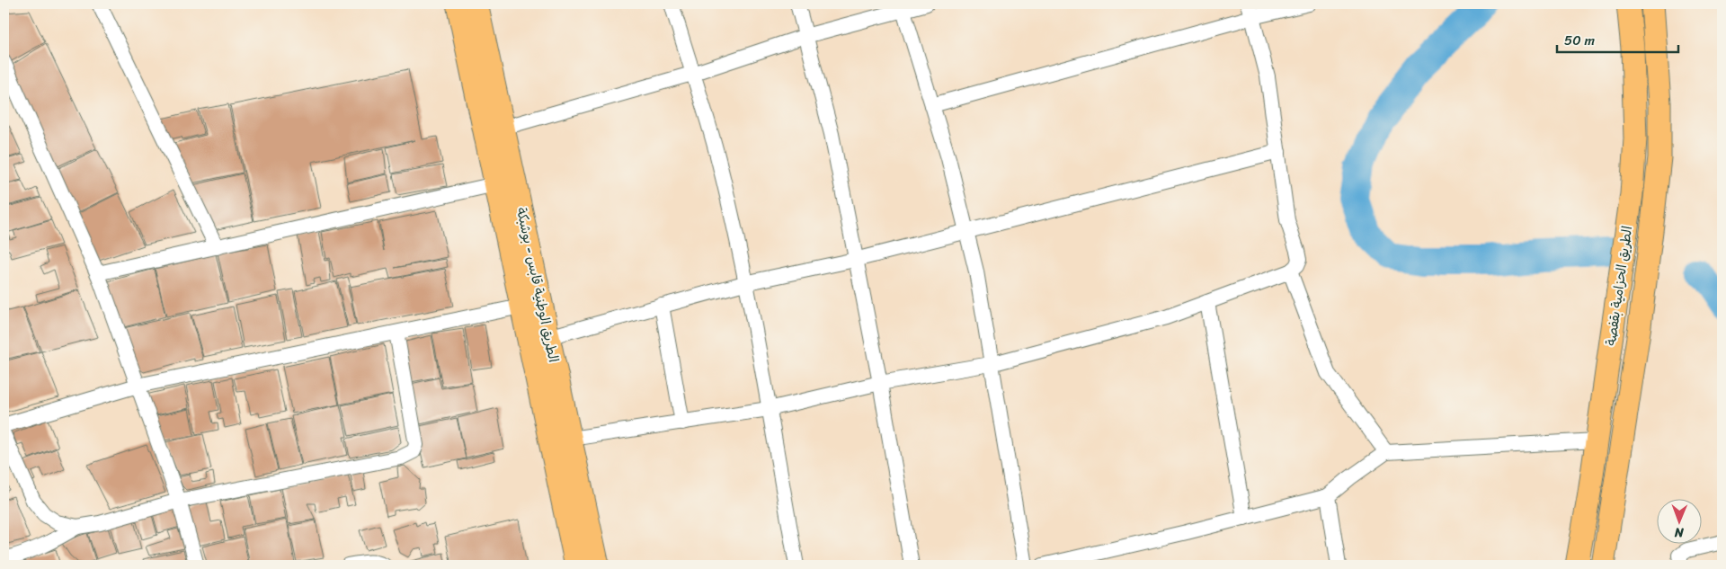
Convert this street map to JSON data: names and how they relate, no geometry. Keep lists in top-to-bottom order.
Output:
{
  "streets": {
    "main road": ["الطريق الوطنية قابس - بوشبكة", "الطريق الحزامية بقفصة"]
  },
  "scale_bar": "50 m",
  "north": "bottom"
}
